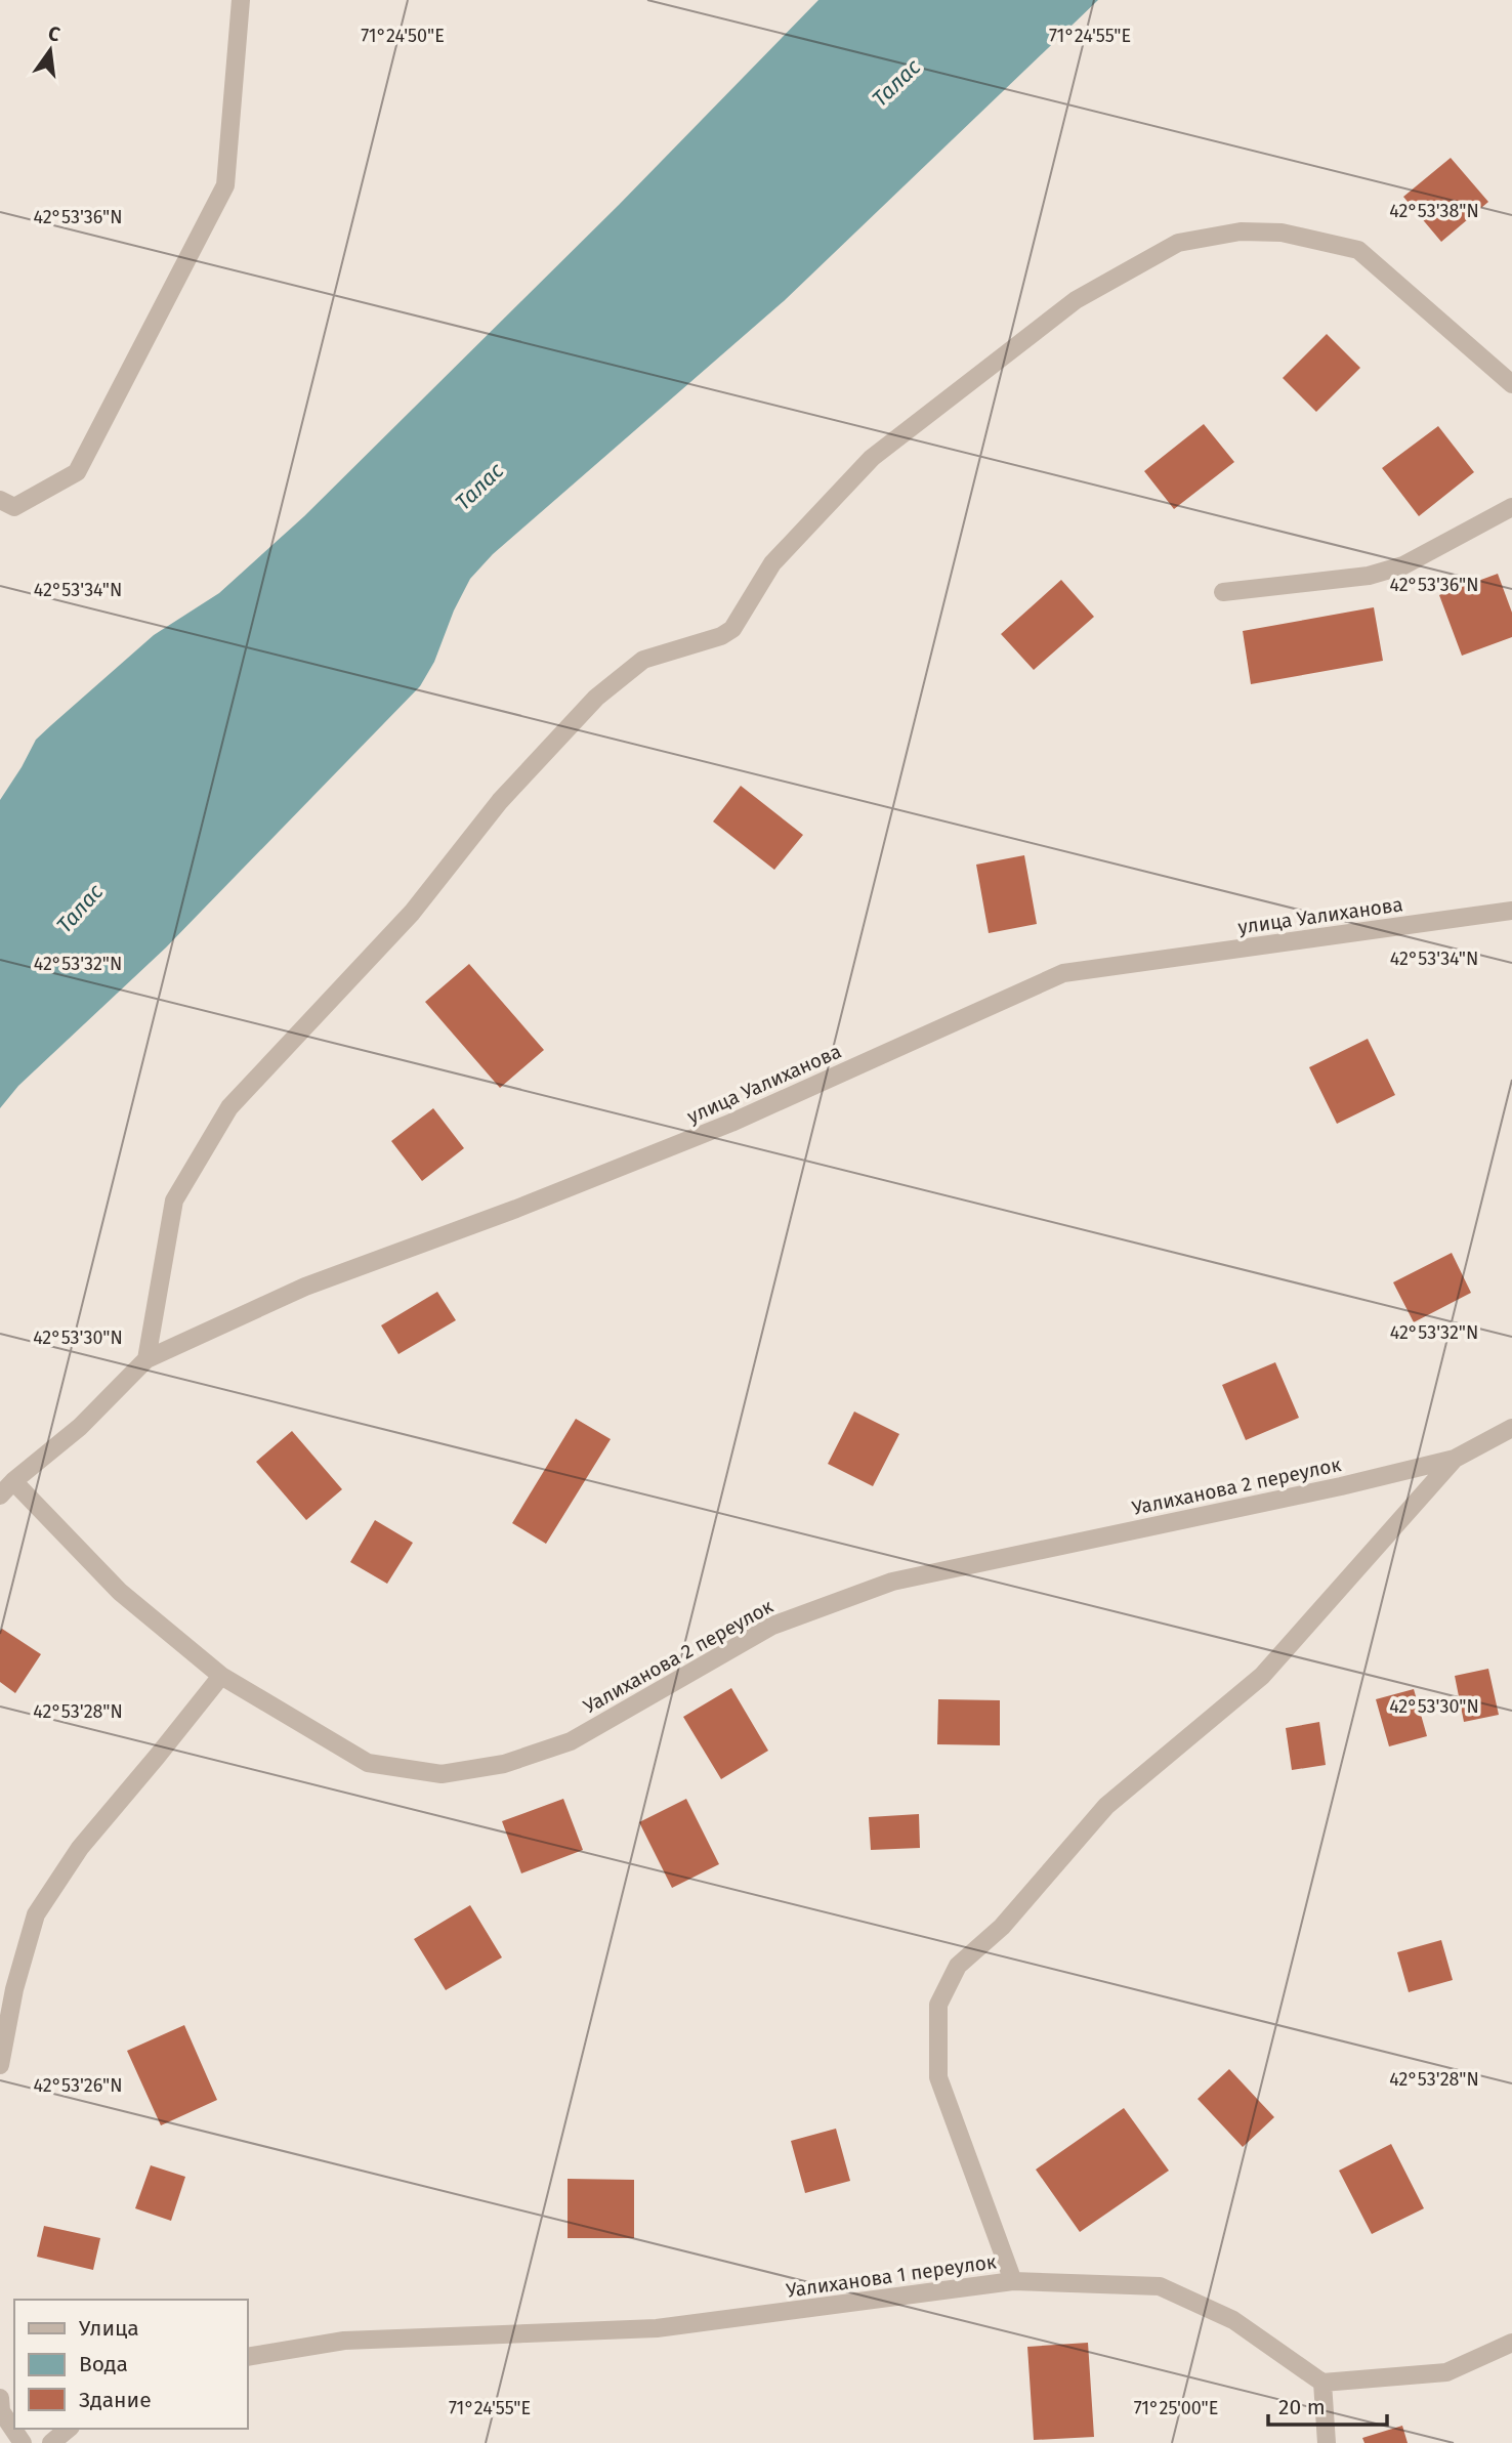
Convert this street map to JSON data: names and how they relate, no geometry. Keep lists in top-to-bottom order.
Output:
{
  "streets": {
    "street": ["улица Уалиханова", "Уалиханова 2 переулок", "Уалиханова 1 переулок"]
  },
  "crossings": [
    ["улица Уалиханова", "Уалиханова 2 переулок"],
    ["Уалиханова 2 переулок", "Уалиханова 1 переулок"]
  ],
  "water": ["Талас"],
  "legend": ["Улица", "Вода", "Здание"],
  "scale_bar": "20 m",
  "north": "top",
  "coordinates": [
    "71°24'50\"E",
    "71°24'55\"E",
    "42°53'38\"N",
    "42°53'36\"N",
    "42°53'34\"N",
    "42°53'32\"N",
    "42°53'30\"N",
    "42°53'28\"N",
    "42°53'26\"N",
    "71°25'00\"E"
  ]
}
